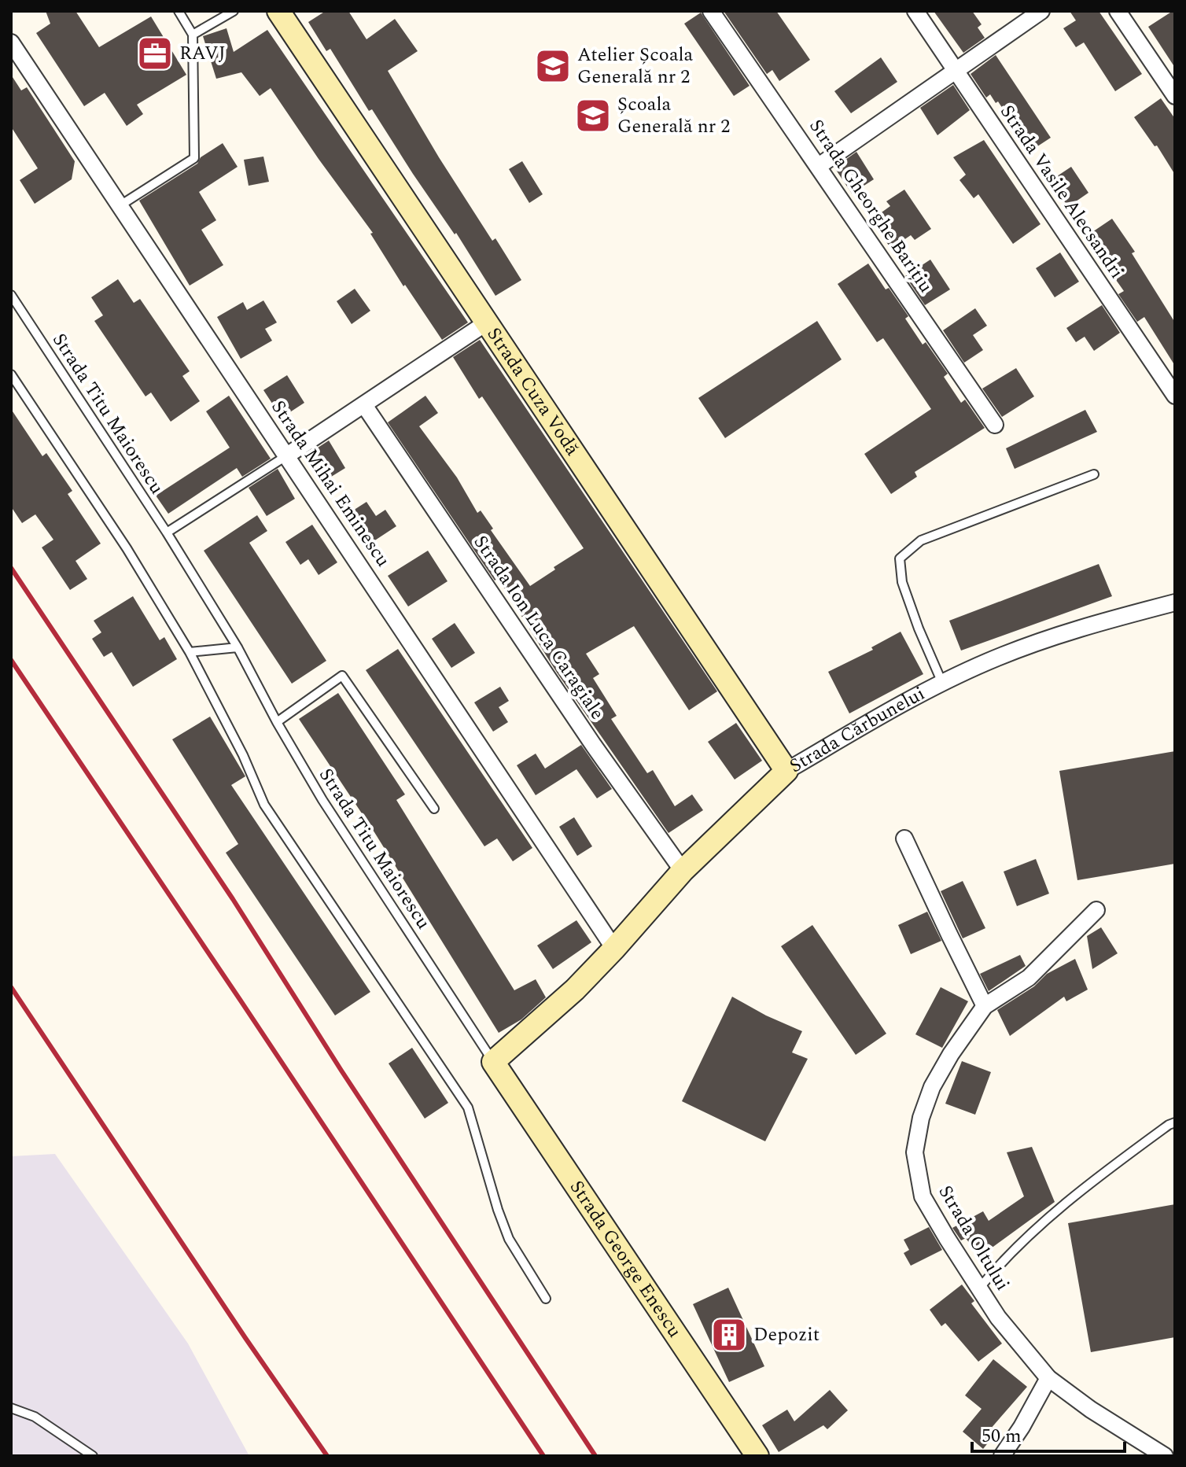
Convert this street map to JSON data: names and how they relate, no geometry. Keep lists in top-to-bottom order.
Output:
{
  "streets": {
    "main road": ["Strada Cuza Vodă", "Strada Cărbunelui", "Strada George Enescu"],
    "street": [
      "Strada Vasile Alecsandri",
      "Strada Gheorghe Barițiu",
      "Strada Mihai Eminescu",
      "Strada Ion Luca Caragiale",
      "Strada Oltului"
    ],
    "lane": ["Strada Titu Maiorescu"]
  },
  "crossings": [
    ["Strada Cuza Vodă", "Strada Cărbunelui"],
    ["Strada Titu Maiorescu", "Strada Cărbunelui"],
    ["Strada Titu Maiorescu", "Strada George Enescu"],
    ["Strada Mihai Eminescu", "Strada Cărbunelui"],
    ["Strada Ion Luca Caragiale", "Strada Cărbunelui"],
    ["Strada Cărbunelui", "Strada George Enescu"]
  ],
  "places": {
    "office": ["RAVJ"],
    "school or university": ["Atelier Școala Generală nr 2", "Școala Generală nr 2"],
    "building": ["Depozit"]
  },
  "scale_bar": "50 m"
}
